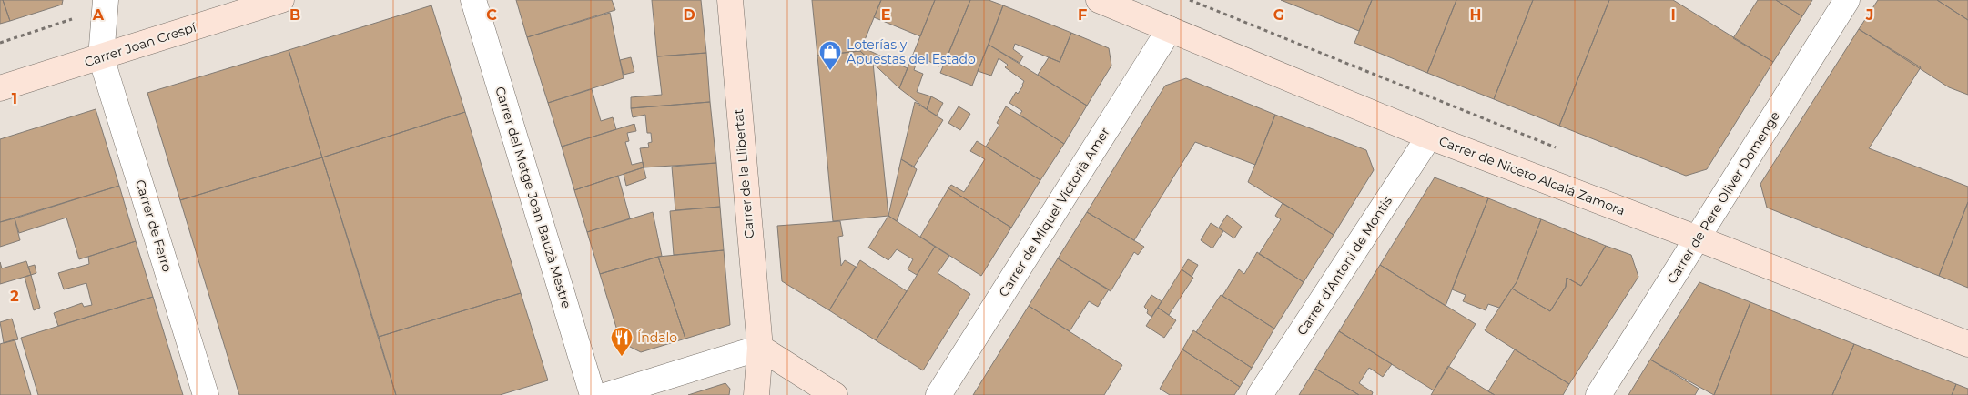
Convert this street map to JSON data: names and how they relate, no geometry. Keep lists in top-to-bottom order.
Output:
{
  "streets": {
    "street": [
      "Carrer Joan Crespí",
      "Carrer de la Llibertat",
      "Carrer de Niceto Alcalá Zamora",
      "Carrer del Metge Joan Bauzà Mestre",
      "Carrer de Pere Oliver Domenge",
      "Carrer de Miquel Victorià Amer",
      "Carrer de Ferro",
      "Carrer d'Antoni de Montis"
    ]
  },
  "crossings": [
    ["Carrer Joan Crespí", "Carrer de Ferro"],
    ["Carrer de Niceto Alcalá Zamora", "Carrer de Pere Oliver Domenge"],
    ["Carrer de Niceto Alcalá Zamora", "Carrer de Miquel Victorià Amer"],
    ["Carrer de Niceto Alcalá Zamora", "Carrer d'Antoni de Montis"]
  ],
  "places": {
    "shop": ["Loterías y Apuestas del Estado"],
    "restaurant": ["Índalo"]
  },
  "grid": {
    "columns": [
      "A",
      "B",
      "C",
      "D",
      "E",
      "F",
      "G",
      "H",
      "I",
      "J"
    ],
    "rows": ["1", "2"]
  }
}
